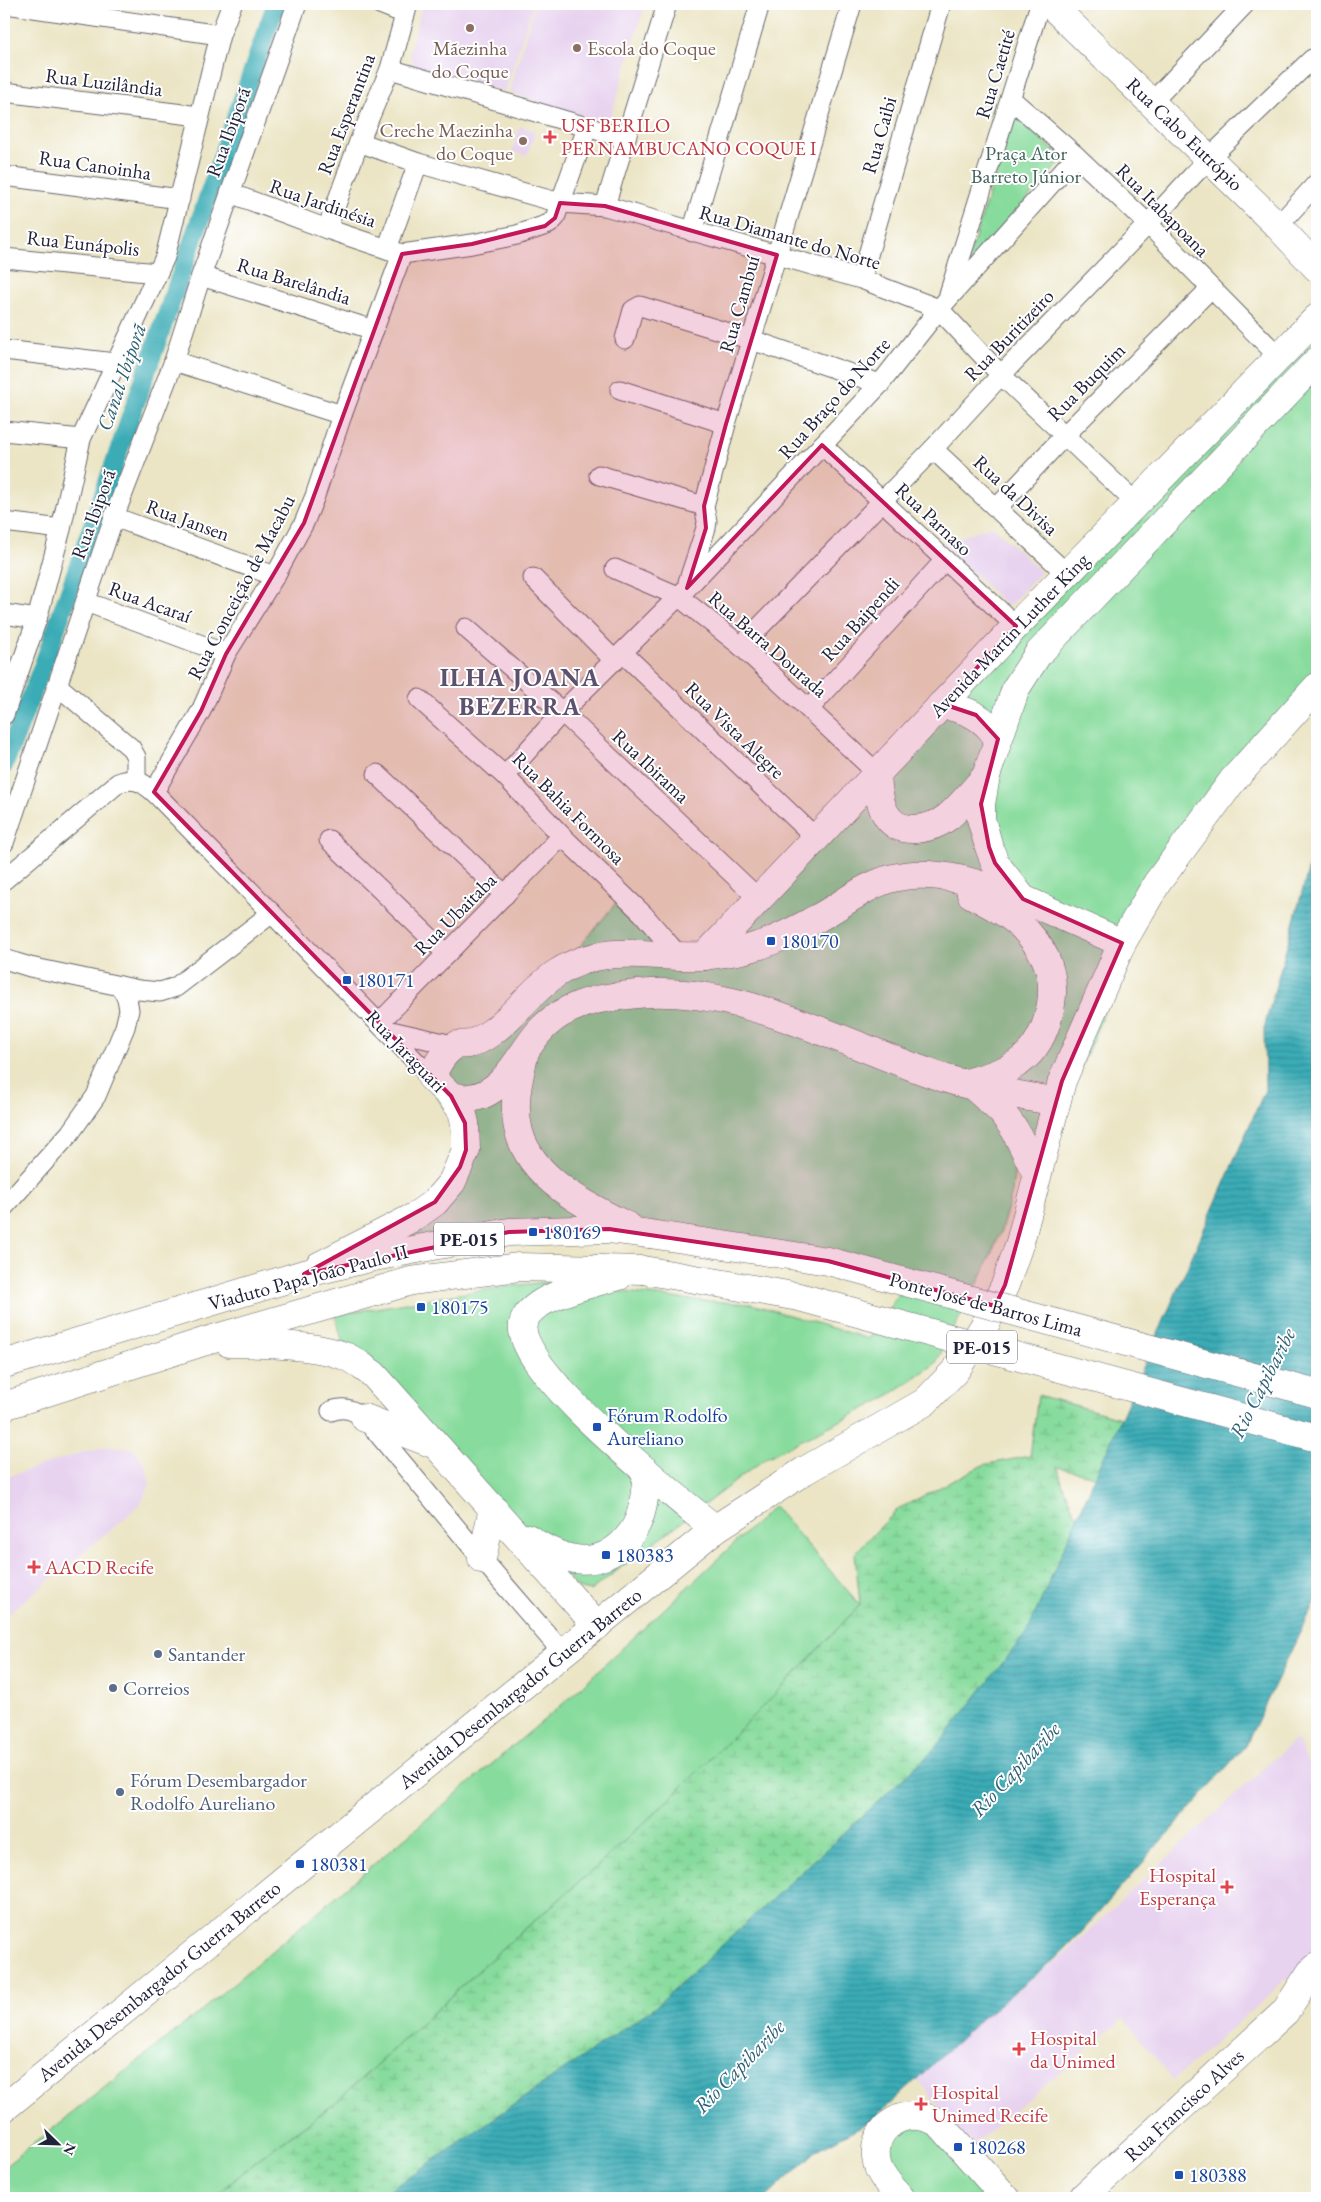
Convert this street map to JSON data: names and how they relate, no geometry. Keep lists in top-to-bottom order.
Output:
{
  "streets": {
    "main road": [
      "Rua Cabo Eutrópio",
      "Avenida Martin Luther King",
      "Rua Jaraguari",
      "PE-015",
      "Viaduto Papa João Paulo II",
      "Ponte José de Barros Lima",
      "Avenida Desembargador Guerra Barreto",
      "Rua Francisco Alves"
    ],
    "street": [
      "Rua Caetité",
      "Rua Luzilândia",
      "Rua Esperantina",
      "Rua Ibiporã",
      "Rua Caibi",
      "Rua Canoinha",
      "Rua Jardinésia",
      "Rua Itabapoana",
      "Rua Diamante do Norte",
      "Rua Eunápolis",
      "Rua Barelândia",
      "Rua Cambuí",
      "Rua Buritizeiro",
      "Rua Buquim",
      "Rua Braço do Norte",
      "Rua da Divisa",
      "Rua Parnaso",
      "Rua Jansen",
      "Rua Conceição de Macabu",
      "Rua Acaraí",
      "Rua Baipendi",
      "Rua Barra Dourada",
      "Rua Vista Alegre",
      "Rua Ibirama",
      "Rua Bahia Formosa",
      "Rua Ubaitaba"
    ]
  },
  "crossings": [
    ["Rua Caetité", "Rua Itabapoana"],
    ["Rua Caetité", "Rua Diamante do Norte"],
    ["Rua Caetité", "Rua Braço do Norte"],
    ["Rua Luzilândia", "Rua Ibiporã"],
    ["Rua Esperantina", "Rua Jardinésia"],
    ["Rua Esperantina", "Rua Diamante do Norte"],
    ["Rua Ibiporã", "Rua Canoinha"],
    ["Rua Ibiporã", "Rua Jardinésia"],
    ["Rua Ibiporã", "Rua Eunápolis"],
    ["Rua Ibiporã", "Rua Barelândia"],
    ["Rua Ibiporã", "Rua Jansen"],
    ["Rua Ibiporã", "Rua Acaraí"],
    ["Rua Cabo Eutrópio", "Rua Buritizeiro"],
    ["Rua Caibi", "Rua Diamante do Norte"],
    ["Rua Jardinésia", "Rua Conceição de Macabu"],
    ["Rua Itabapoana", "Rua Buritizeiro"],
    ["Rua Itabapoana", "Rua Buquim"],
    ["Rua Itabapoana", "Rua Braço do Norte"],
    ["Rua Itabapoana", "Avenida Martin Luther King"],
    ["Rua Diamante do Norte", "Rua Cambuí"],
    ["Rua Diamante do Norte", "Rua Buritizeiro"],
    ["Rua Diamante do Norte", "Rua Buquim"],
    ["Rua Diamante do Norte", "Rua Braço do Norte"],
    ["Rua Diamante do Norte", "Rua Conceição de Macabu"],
    ["Rua Diamante do Norte", "Avenida Martin Luther King"],
    ["Rua Barelândia", "Rua Conceição de Macabu"],
    ["Rua Cambuí", "Rua Braço do Norte"],
    ["Rua Cambuí", "Rua Barra Dourada"],
    ["Rua Buritizeiro", "Rua da Divisa"],
    ["Rua Buritizeiro", "Rua Parnaso"],
    ["Rua Buritizeiro", "Rua Barra Dourada"],
    ["Rua Buquim", "Rua da Divisa"],
    ["Rua Braço do Norte", "Rua Parnaso"],
    ["Rua Braço do Norte", "Rua Barra Dourada"],
    ["Rua Braço do Norte", "Rua Vista Alegre"],
    ["Rua Braço do Norte", "Rua Ibirama"],
    ["Rua Braço do Norte", "Rua Bahia Formosa"],
    ["Rua da Divisa", "Avenida Martin Luther King"],
    ["Rua Parnaso", "Rua Baipendi"],
    ["Rua Parnaso", "Avenida Martin Luther King"],
    ["Rua Jansen", "Rua Conceição de Macabu"],
    ["Rua Conceição de Macabu", "Rua Acaraí"],
    ["Rua Conceição de Macabu", "Rua Jaraguari"],
    ["Rua Baipendi", "Rua Barra Dourada"],
    ["Avenida Martin Luther King", "Rua Barra Dourada"],
    ["Avenida Martin Luther King", "Rua Vista Alegre"],
    ["Avenida Martin Luther King", "Rua Ibirama"],
    ["Avenida Martin Luther King", "Rua Bahia Formosa"],
    ["Rua Bahia Formosa", "Rua Ubaitaba"],
    ["Rua Ubaitaba", "Rua Jaraguari"],
    ["Rua Jaraguari", "Viaduto Papa João Paulo II"],
    ["PE-015", "Viaduto Papa João Paulo II"],
    ["Viaduto Papa João Paulo II", "Ponte José de Barros Lima"]
  ],
  "districts": ["ILHA JOANA BEZERRA"],
  "water": ["Canal Ibiporã", "Rio Capibaribe"],
  "parks": ["Praça Ator Barreto Júnior"],
  "places": {
    "other": [
      "Mãezinha do Coque",
      "Escola do Coque",
      "Creche Maezinha do Coque",
      "Santander",
      "Correios",
      "Fórum Desembargador Rodolfo Aureliano"
    ],
    "health": [
      "USF BERILO PERNAMBUCANO COQUE I",
      "AACD Recife",
      "Hospital Esperança",
      "Hospital da Unimed",
      "Hospital Unimed Recife"
    ],
    "transit": [
      "180170",
      "180171",
      "180169",
      "180175",
      "Fórum Rodolfo Aureliano",
      "180383",
      "180381",
      "180268",
      "180388"
    ]
  },
  "north": "bottom right"
}
